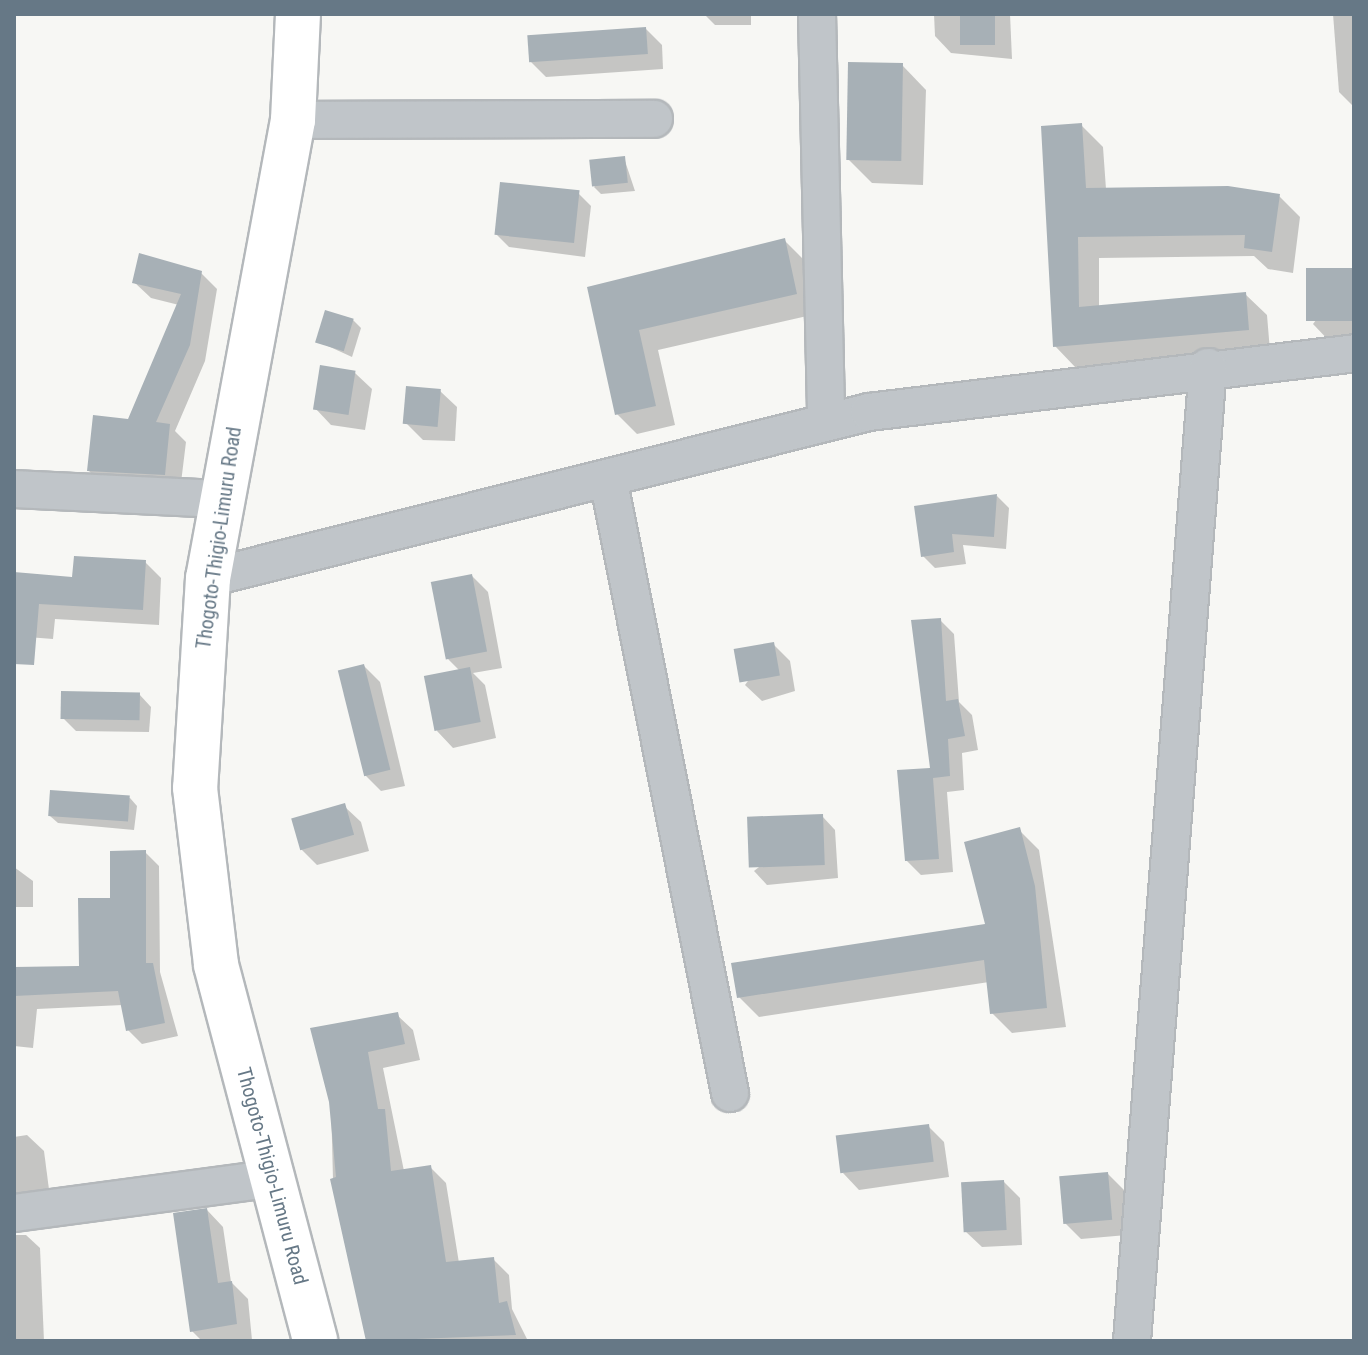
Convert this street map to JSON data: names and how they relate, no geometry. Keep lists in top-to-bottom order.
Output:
{
  "streets": {
    "highway": ["Thogoto-Thigio-Limuru Road"]
  }
}
